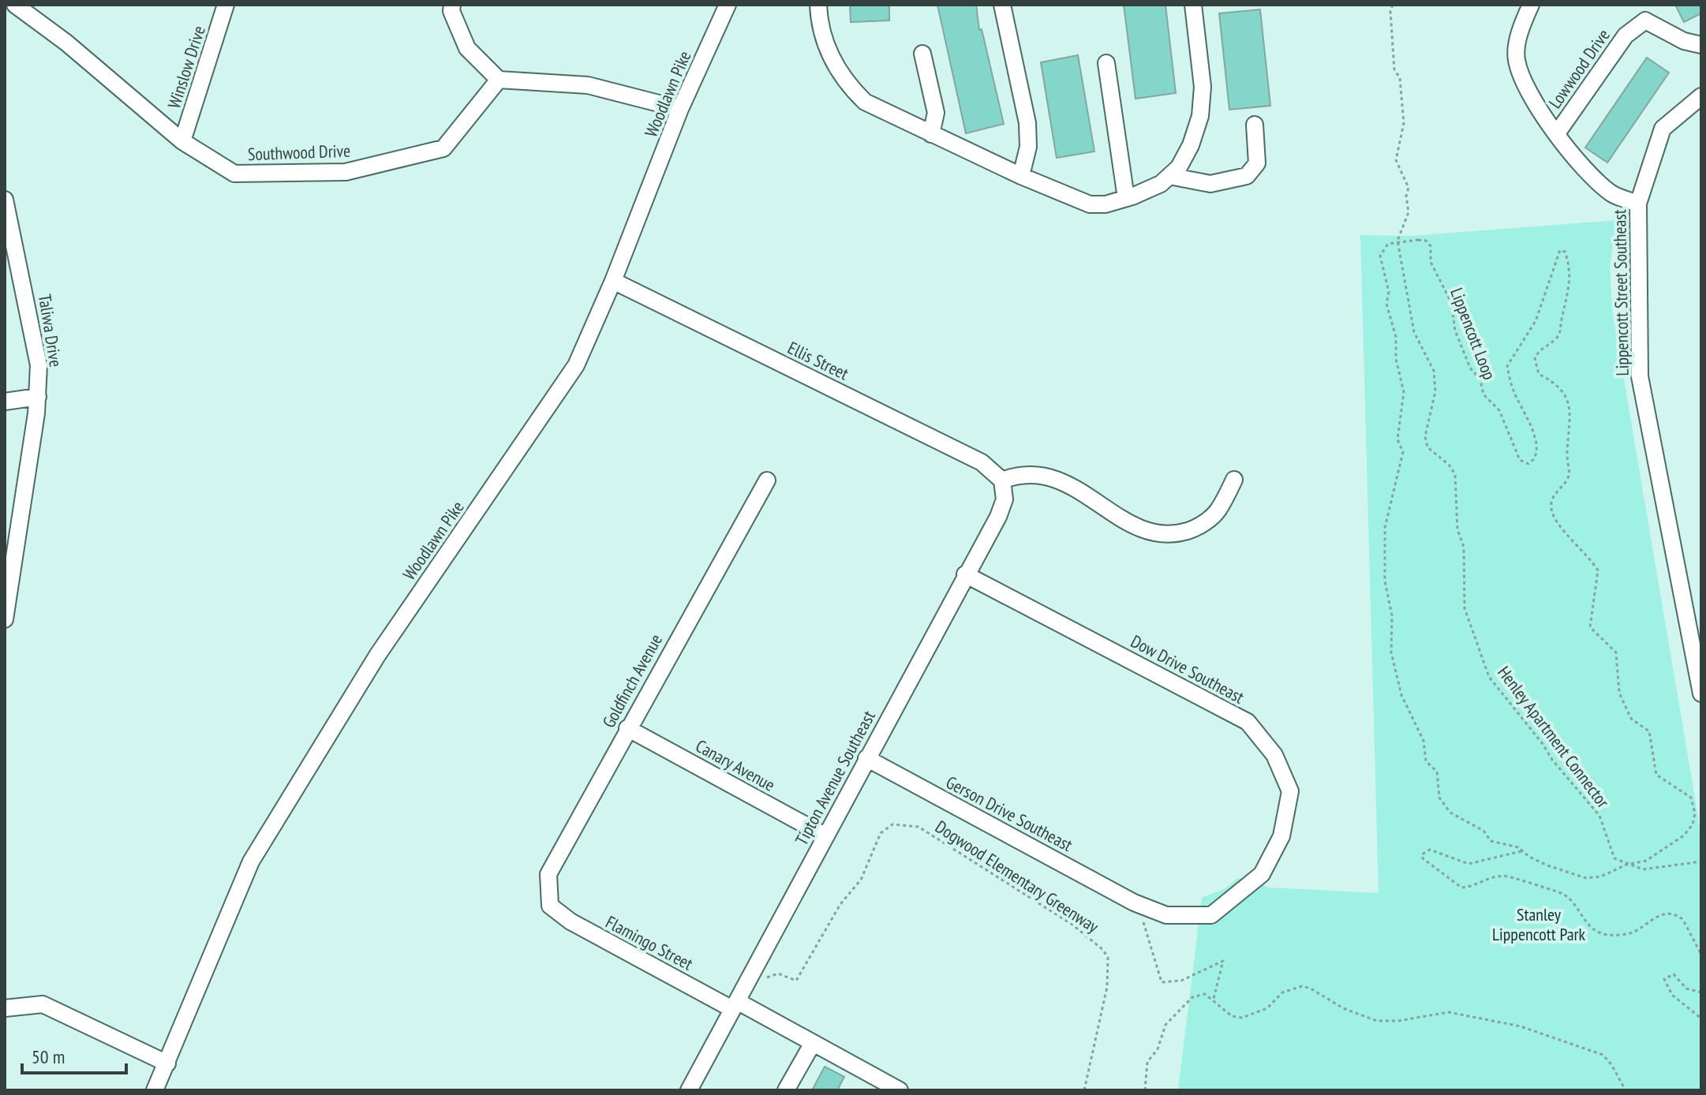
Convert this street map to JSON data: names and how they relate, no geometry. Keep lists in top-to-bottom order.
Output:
{
  "streets": {
    "street": [
      "Winslow Drive",
      "Lowwood Drive",
      "Woodlawn Pike",
      "Southwood Drive",
      "Lippencott Street Southeast",
      "Taliwa Drive",
      "Ellis Street",
      "Dow Drive Southeast",
      "Goldfinch Avenue",
      "Canary Avenue",
      "Tipton Avenue Southeast",
      "Gerson Drive Southeast",
      "Flamingo Street"
    ],
    "path": ["Lippencott Loop", "Henley Apartment Connector", "Dogwood Elementary Greenway"]
  },
  "crossings": [
    ["Winslow Drive", "Southwood Drive"],
    ["Woodlawn Pike", "Ellis Street"],
    ["Lippencott Loop", "Henley Apartment Connector"],
    ["Ellis Street", "Tipton Avenue Southeast"],
    ["Dow Drive Southeast", "Tipton Avenue Southeast"],
    ["Dow Drive Southeast", "Gerson Drive Southeast"],
    ["Goldfinch Avenue", "Canary Avenue"],
    ["Goldfinch Avenue", "Flamingo Street"],
    ["Canary Avenue", "Tipton Avenue Southeast"],
    ["Tipton Avenue Southeast", "Gerson Drive Southeast"],
    ["Tipton Avenue Southeast", "Dogwood Elementary Greenway"],
    ["Tipton Avenue Southeast", "Flamingo Street"]
  ],
  "parks": ["Stanley Lippencott Park"],
  "scale_bar": "50 m"
}
